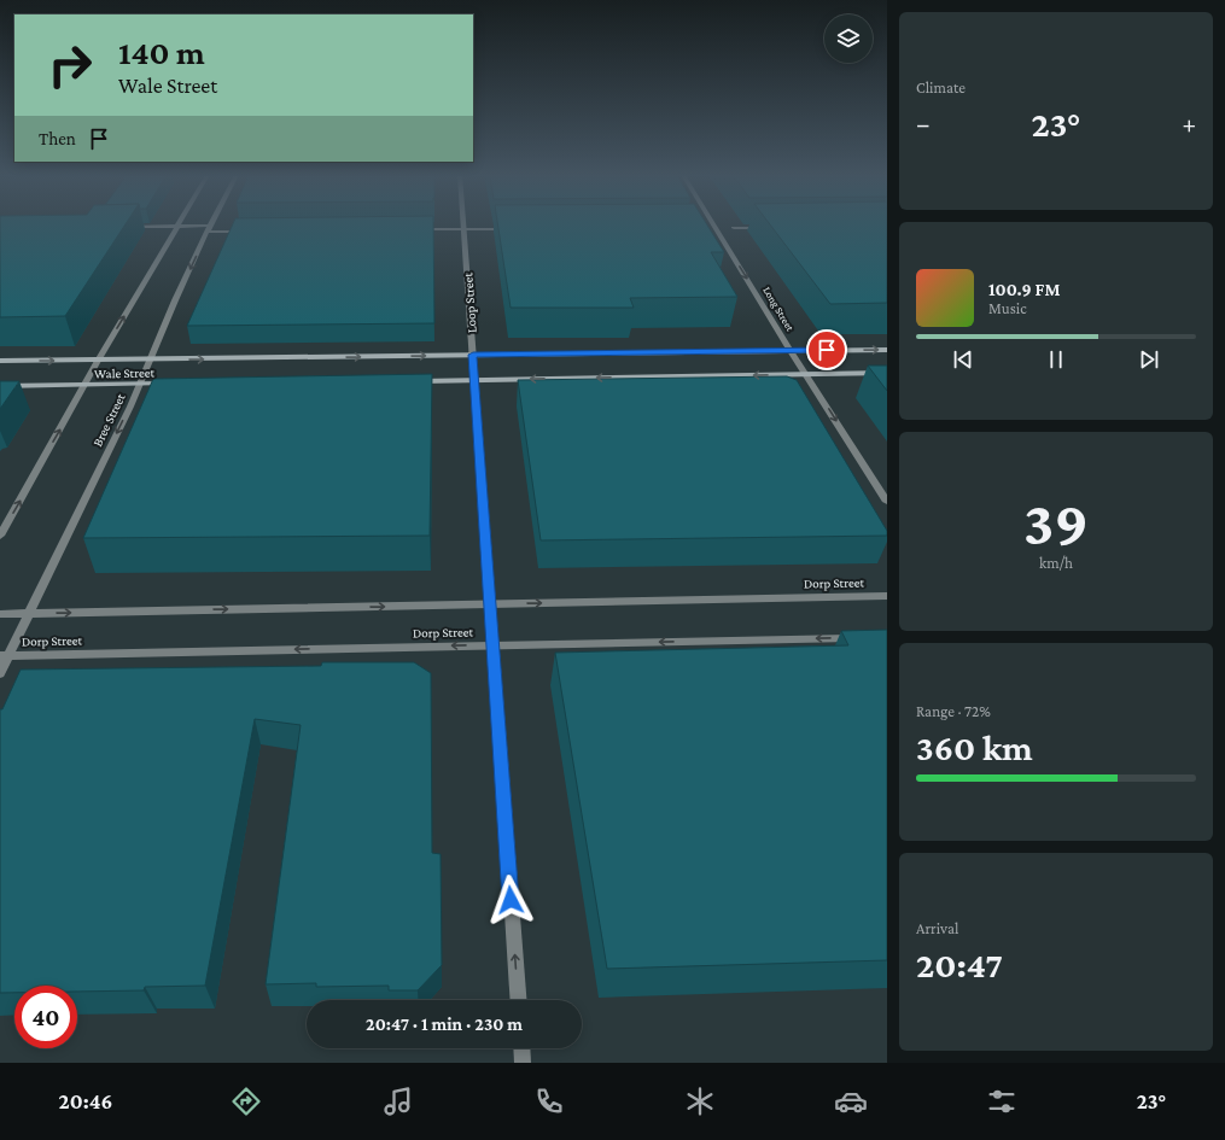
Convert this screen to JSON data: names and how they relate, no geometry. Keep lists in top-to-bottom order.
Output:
{
  "streets": {
    "main road": ["Wale Street"],
    "street": [
      "Loop Street",
      "Long Street",
      "Bree Street",
      "Dorp Street"
    ]
  },
  "crossings": [
    ["Loop Street", "Wale Street"],
    ["Loop Street", "Dorp Street"],
    ["Long Street", "Wale Street"],
    ["Wale Street", "Bree Street"],
    ["Bree Street", "Dorp Street"]
  ],
  "one_way": ["Loop Street", "Long Street"],
  "page": {
    "tile": [
      "Climate",
      ["39", "km/h"],
      ["Range · 72%", "360 km"],
      ["Arrival", "20:47"]
    ],
    "turn": ["140 m", "Wale Street"],
    "heat": ["−", "23°", "+"],
    "then": "Then",
    "song": ["100.9 FM", "Music"],
    "limit": "40",
    "trip": "20:47 · 1 min · 230 m",
    "tabs": ["20:46", "23°"]
  }
}
